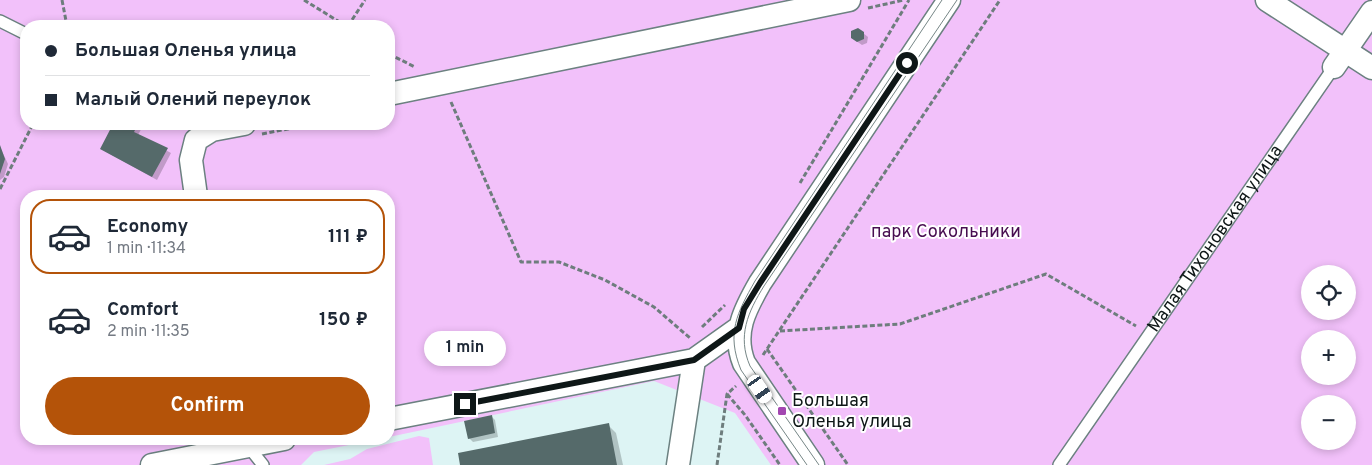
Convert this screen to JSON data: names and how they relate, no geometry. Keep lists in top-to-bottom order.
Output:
{
  "streets": {
    "street": ["Малая Тихоновская улица"]
  },
  "parks": ["парк Сокольники"],
  "places": {
    "transit": ["Большая Оленья улица"]
  },
  "page": {
    "banner": ["Большая Оленья улица", "Малый Олений переулок"],
    "list": [
      {
        "name": "Economy",
        "note": "1 min · 11:34",
        "value": "111 ₽"
      },
      {
        "name": "Comfort",
        "note": "2 min · 11:35",
        "value": "150 ₽"
      }
    ],
    "map_buttons": ["+", "−"],
    "bubble": "1 min",
    "buttons": "Confirm"
  }
}
